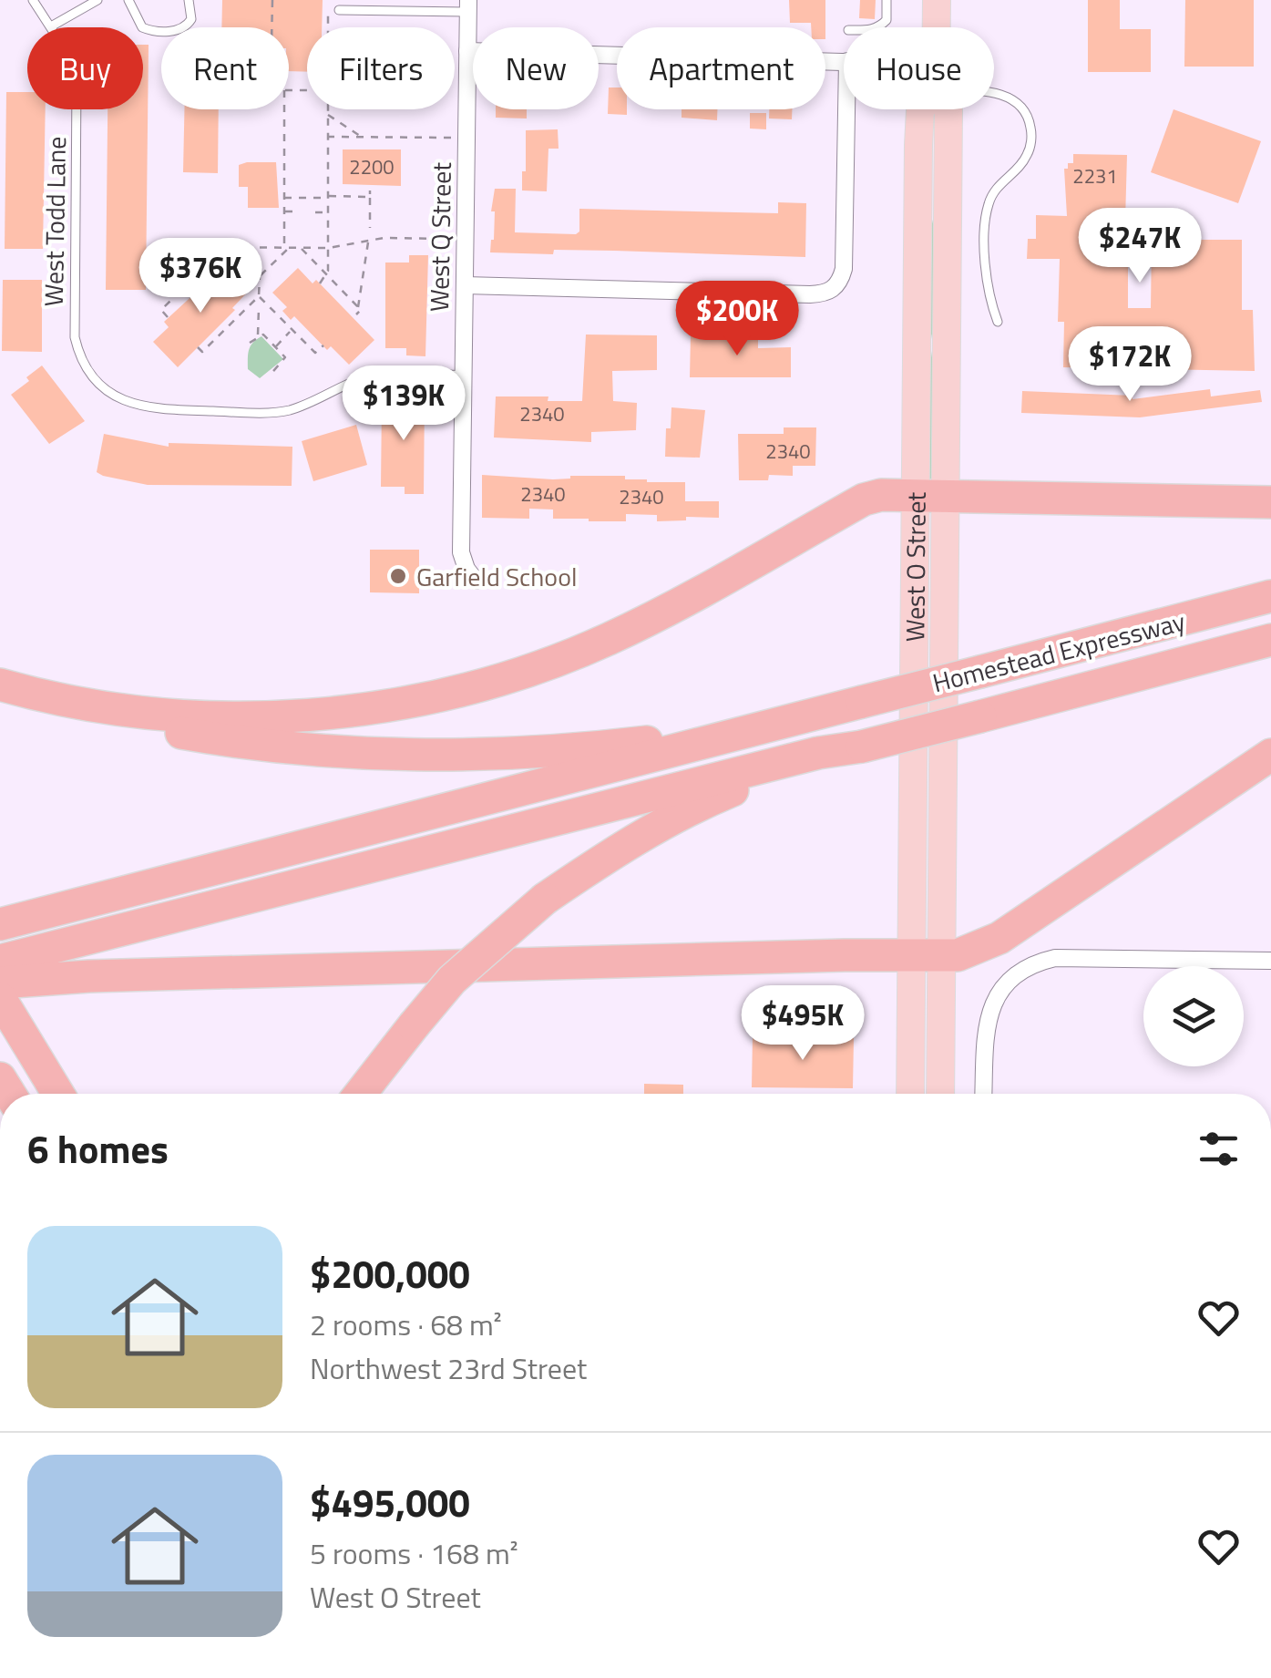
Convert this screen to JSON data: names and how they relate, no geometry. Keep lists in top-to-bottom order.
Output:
{
  "streets": {
    "highway": ["Homestead Expressway"],
    "main road": ["West O Street"],
    "street": ["West Q Street"],
    "lane": ["West Todd Lane"]
  },
  "crossings": [
    ["West Todd Lane", "West Q Street"]
  ],
  "places": ["Garfield School"],
  "house_numbers": [
    "2200",
    "2231",
    "2340",
    "2340",
    "2340",
    "2340"
  ],
  "page": {
    "chip": [
      "Buy",
      "Rent",
      "Filters",
      "New",
      "Apartment",
      "House"
    ],
    "price": [
      "$247K",
      "$376K",
      "$200K",
      "$172K",
      "$139K",
      "$495K"
    ],
    "heading": "6 homes",
    "list": [
      {
        "name": "$200,000",
        "note": "2 rooms · 68 m² · Northwest 23rd Street"
      },
      {
        "name": "$495,000",
        "note": "5 rooms · 168 m² · West O Street"
      }
    ]
  }
}
